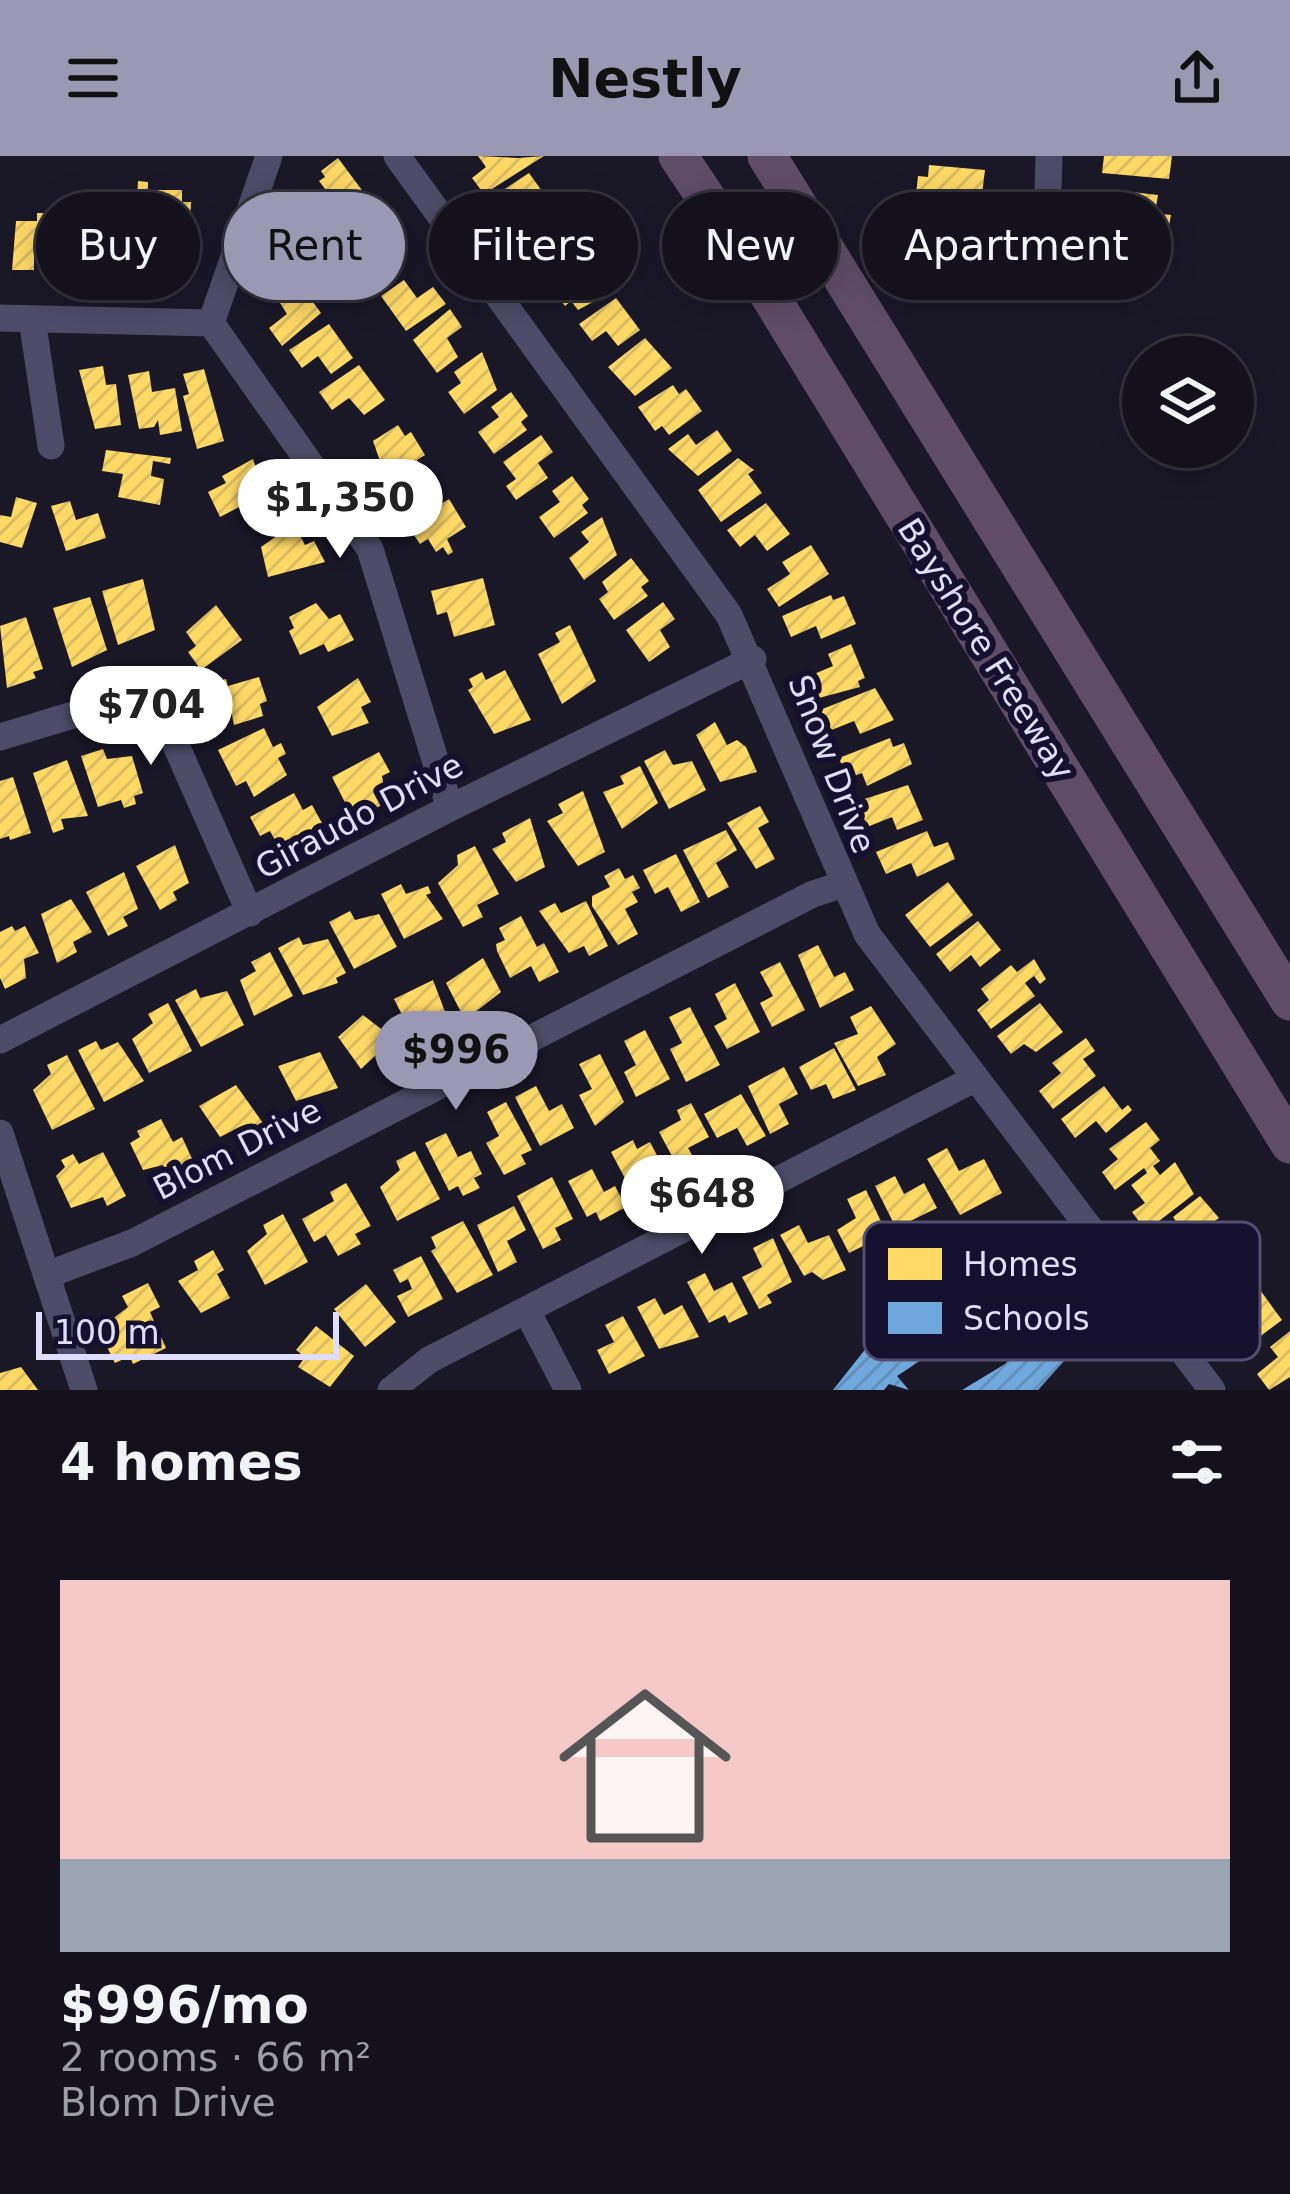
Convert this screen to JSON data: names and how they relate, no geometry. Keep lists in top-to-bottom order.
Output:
{
  "streets": {
    "highway": ["Bayshore Freeway"],
    "street": ["Snow Drive", "Giraudo Drive", "Blom Drive"]
  },
  "crossings": [
    ["Snow Drive", "Giraudo Drive"],
    ["Snow Drive", "Blom Drive"]
  ],
  "legend": ["Homes", "Schools"],
  "scale_bar": "100 m",
  "page": {
    "header": "Nestly",
    "chip": [
      "Buy",
      "Rent",
      "Filters",
      "New",
      "Apartment"
    ],
    "price": [
      "$1,350",
      "$704",
      "$996",
      "$648"
    ],
    "scale": "100 m",
    "heading": "4 homes",
    "list": [
      {
        "name": "$996/mo",
        "note": "2 rooms · 66 m² · Blom Drive"
      }
    ]
  }
}
